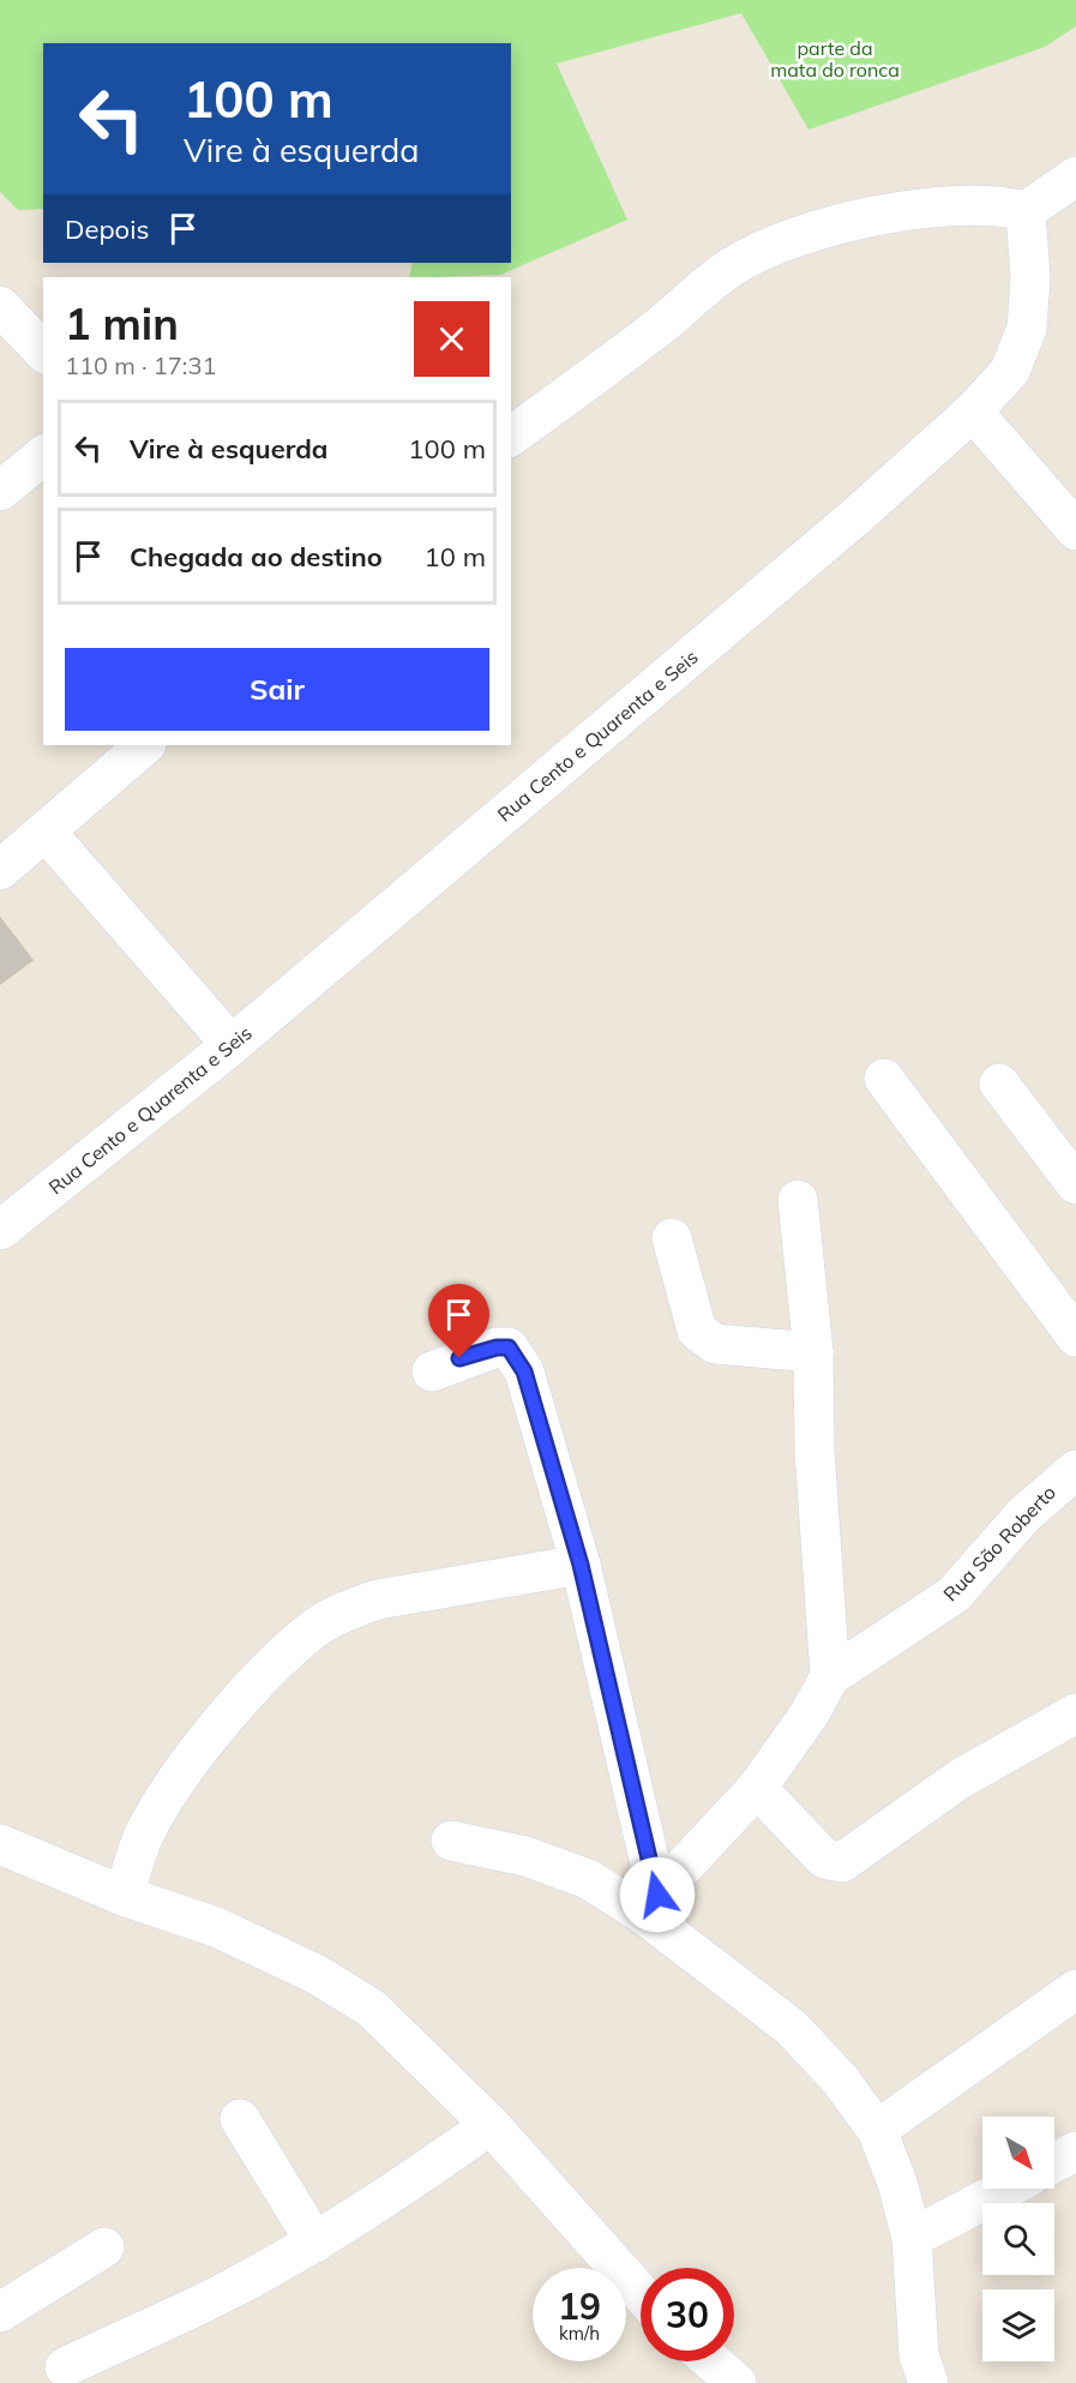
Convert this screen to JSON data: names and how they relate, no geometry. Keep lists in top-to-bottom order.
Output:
{
  "streets": {
    "street": ["Rua Cento e Quarenta e Seis", "Rua São Roberto"]
  },
  "parks": ["parte da mata do ronca"],
  "north": "bottom right",
  "page": {
    "turn": ["100 m", "Vire à esquerda"],
    "then": "Depois",
    "heading": ["1 min", "110 m · 17:31"],
    "list": [
      {
        "name": "Vire à esquerda",
        "value": "100 m"
      },
      {
        "name": "Chegada ao destino",
        "value": "10 m"
      }
    ],
    "buttons": "Sair",
    "speed": "19 km/h",
    "limit": "30"
  }
}
